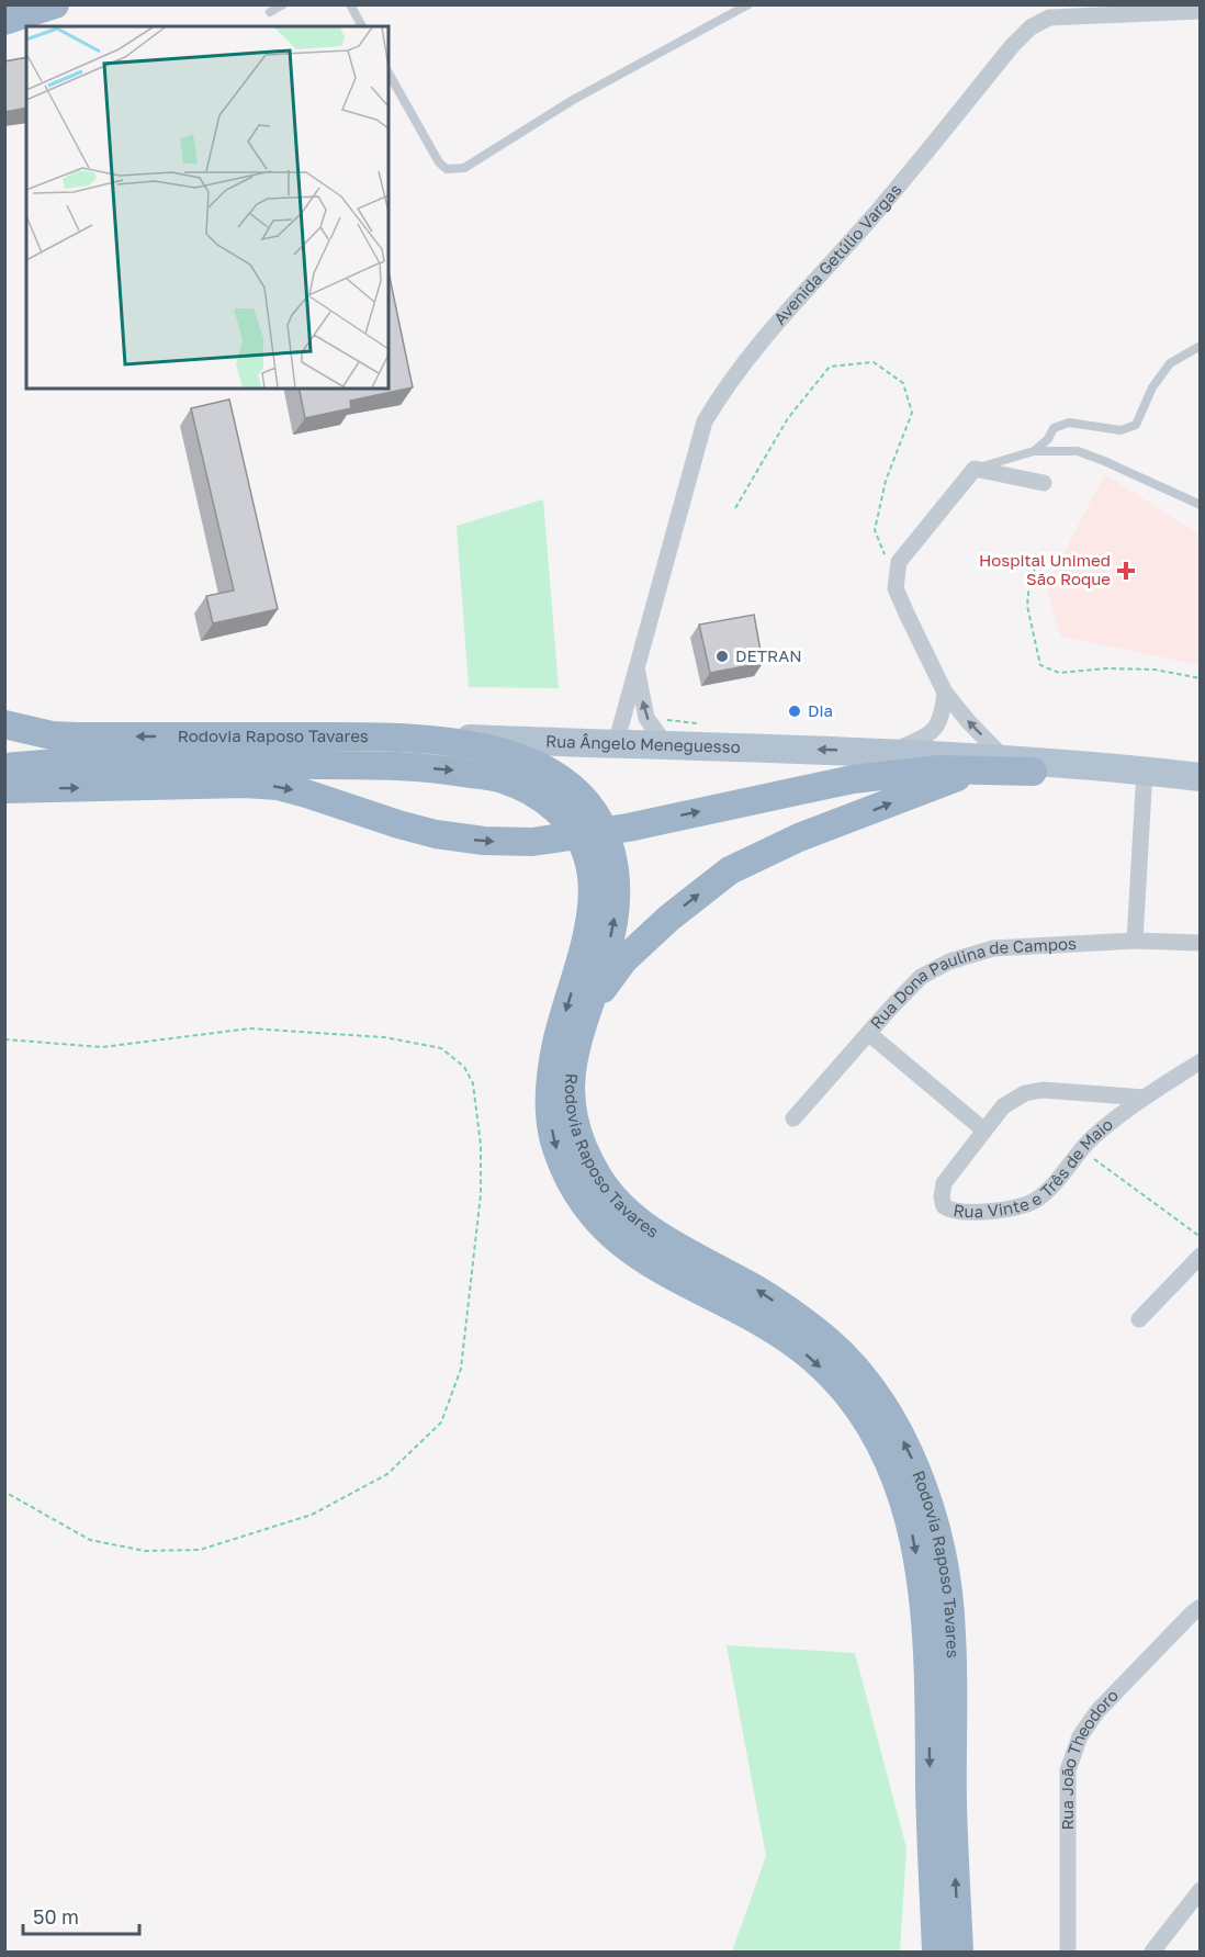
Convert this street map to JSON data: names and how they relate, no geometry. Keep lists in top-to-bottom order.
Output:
{
  "streets": {
    "highway": ["Rodovia Raposo Tavares"],
    "main road": ["Rua Ângelo Meneguesso"],
    "street": [
      "Avenida Getúlio Vargas",
      "Rua Dona Paulina de Campos",
      "Rua Vinte e Três de Maio",
      "Rua João Theodoro"
    ]
  },
  "crossings": [
    ["Avenida Getúlio Vargas", "Rua Ângelo Meneguesso"],
    ["Rodovia Raposo Tavares", "Rua Ângelo Meneguesso"]
  ],
  "places": {
    "health": ["Hospital Unimed São Roque"],
    "other": ["DETRAN", "Dia"]
  },
  "scale_bar": "50 m"
}
